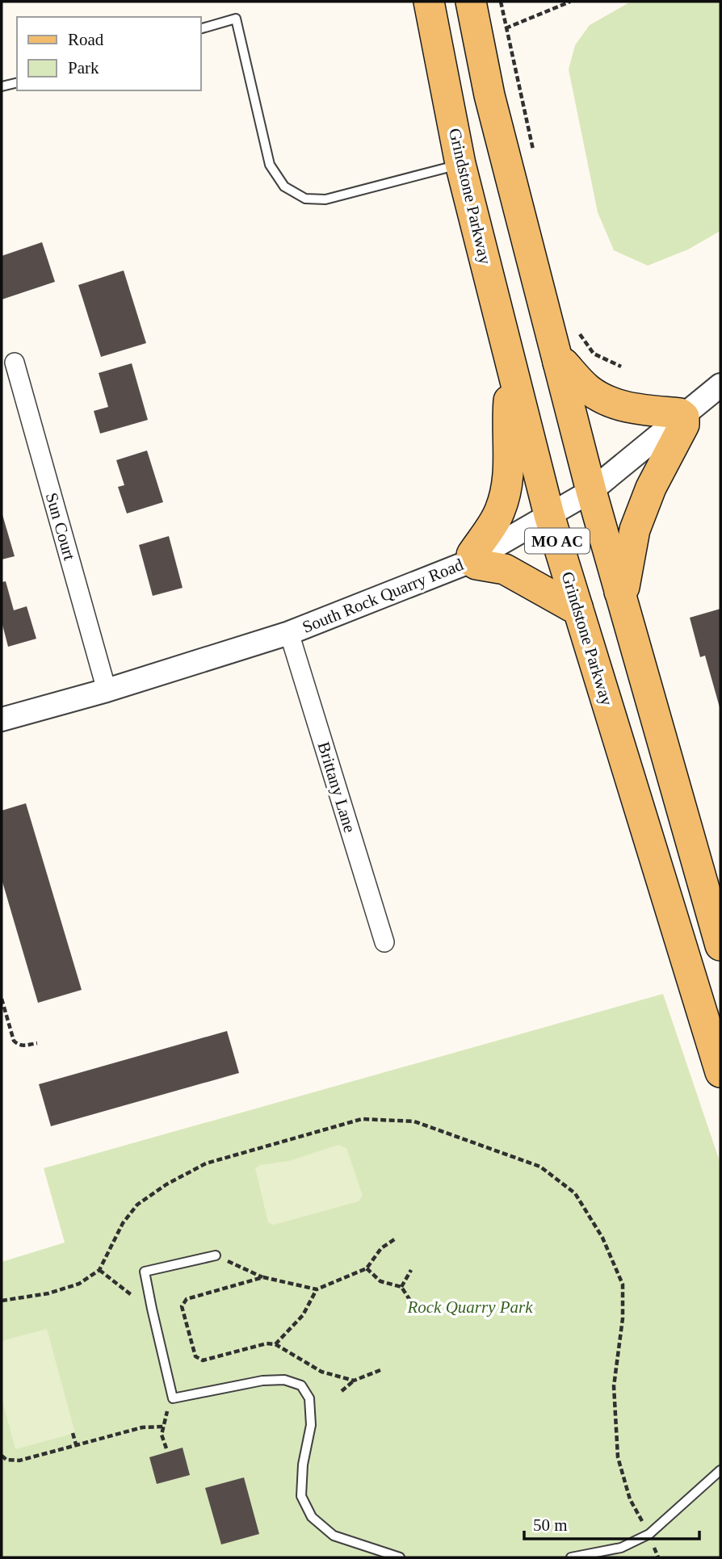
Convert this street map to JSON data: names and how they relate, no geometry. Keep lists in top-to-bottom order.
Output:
{
  "streets": {
    "main road": ["Grindstone Parkway", "MO AC"],
    "street": ["Sun Court", "South Rock Quarry Road", "Brittany Lane"]
  },
  "crossings": [
    ["Grindstone Parkway", "South Rock Quarry Road"],
    ["Sun Court", "South Rock Quarry Road"],
    ["MO AC", "South Rock Quarry Road"],
    ["South Rock Quarry Road", "Brittany Lane"]
  ],
  "parks": ["Rock Quarry Park"],
  "legend": ["Road", "Park"],
  "scale_bar": "50 m"
}
